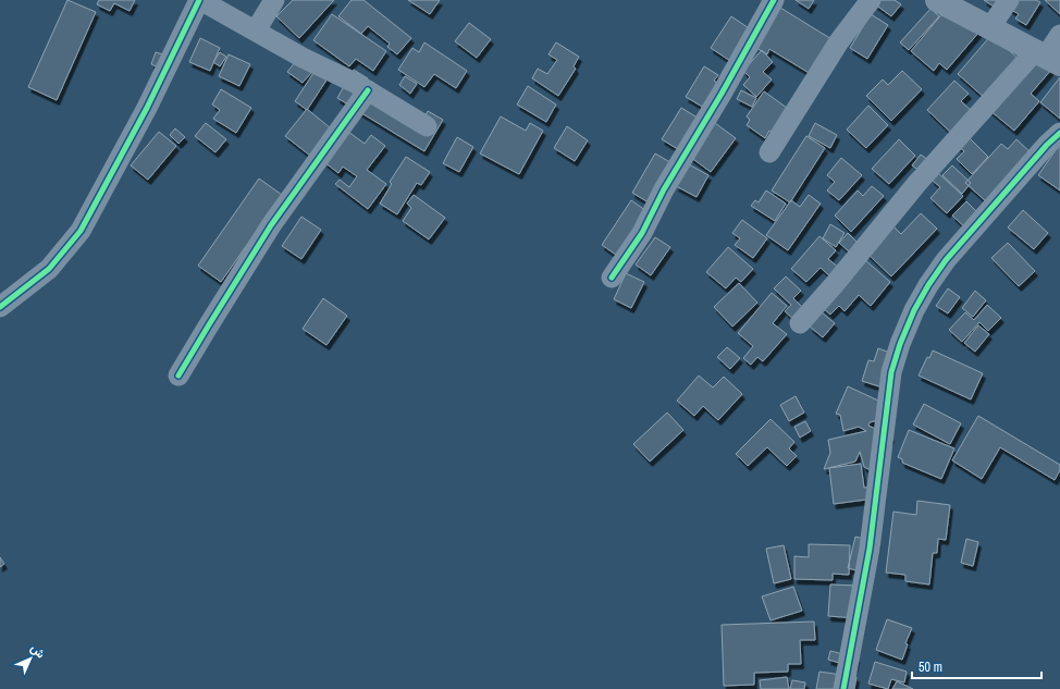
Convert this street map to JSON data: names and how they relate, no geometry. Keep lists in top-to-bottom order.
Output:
{
  "scale_bar": "50 m",
  "north": "top right"
}
